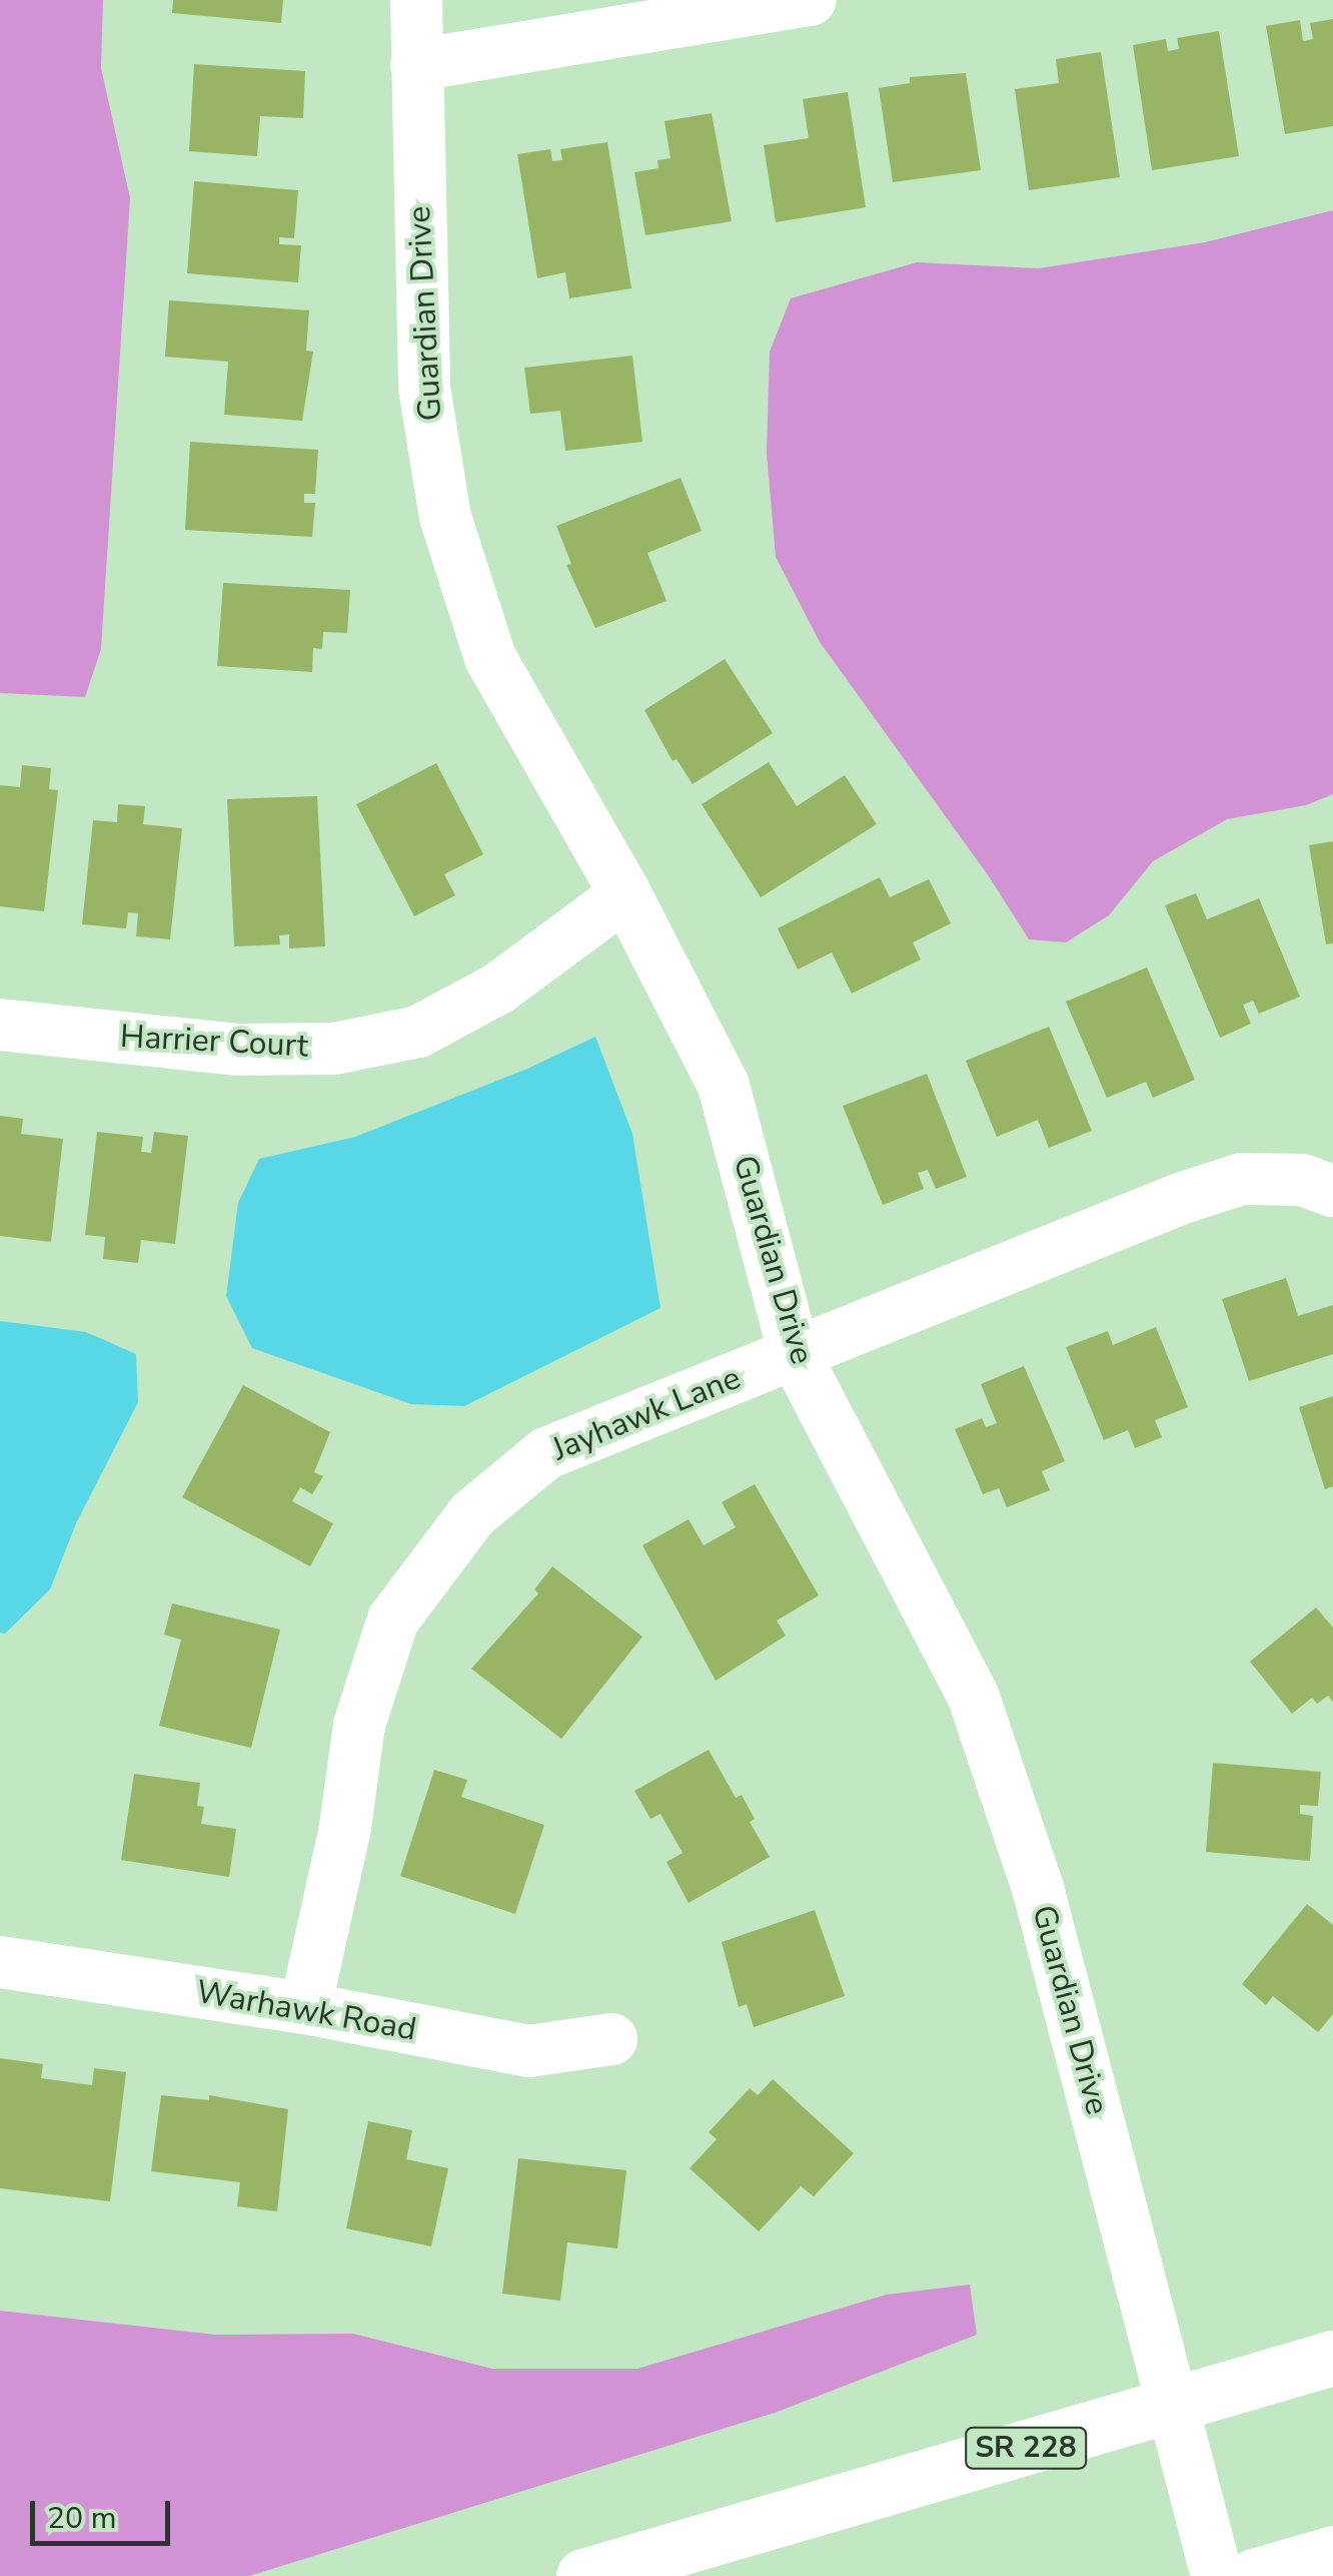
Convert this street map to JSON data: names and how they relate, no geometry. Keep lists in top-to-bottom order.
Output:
{
  "streets": {
    "main road": ["SR 228"],
    "street": [
      "Guardian Drive",
      "Harrier Court",
      "Jayhawk Lane",
      "Warhawk Road"
    ]
  },
  "crossings": [
    ["Guardian Drive", "Harrier Court"],
    ["Guardian Drive", "Jayhawk Lane"],
    ["Guardian Drive", "SR 228"],
    ["Jayhawk Lane", "Warhawk Road"]
  ],
  "scale_bar": "20 m"
}
